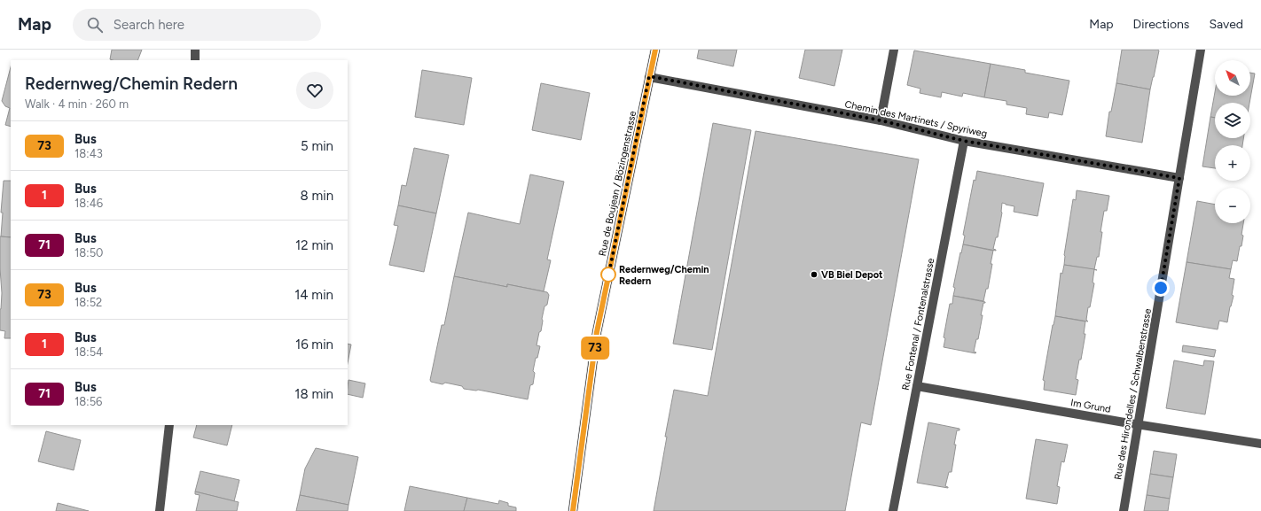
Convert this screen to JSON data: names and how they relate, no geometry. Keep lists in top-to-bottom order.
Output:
{
  "streets": {
    "main road": ["Rue de Boujean / Bözingenstrasse"],
    "street": [
      "Chemin des Martinets / Spyriweg",
      "Rue Fontenal / Fontenalstrasse",
      "Rue des Hirondelles / Schwalbenstrasse",
      "Im Grund"
    ]
  },
  "crossings": [
    ["Chemin des Martinets / Spyriweg", "Rue de Boujean / Bözingenstrasse"],
    ["Chemin des Martinets / Spyriweg", "Rue Fontenal / Fontenalstrasse"],
    ["Chemin des Martinets / Spyriweg", "Rue des Hirondelles / Schwalbenstrasse"],
    ["Rue Fontenal / Fontenalstrasse", "Im Grund"],
    ["Rue des Hirondelles / Schwalbenstrasse", "Im Grund"]
  ],
  "places": ["Redernweg/Chemin Redern", "VB Biel Depot"],
  "lines": ["bus line 73"],
  "north": "top left",
  "page": {
    "header": "Map",
    "search": "Search here",
    "nav": ["Map", "Directions", "Saved"],
    "on_map": "73",
    "map_buttons": ["+", "−"],
    "heading": ["Redernweg/Chemin Redern", "Walk · 4 min · 260 m"],
    "list": [
      {
        "mark": "73",
        "name": "Bus",
        "note": "18:43",
        "value": "5 min"
      },
      {
        "mark": "1",
        "name": "Bus",
        "note": "18:46",
        "value": "8 min"
      },
      {
        "mark": "71",
        "name": "Bus",
        "note": "18:50",
        "value": "12 min"
      },
      {
        "mark": "73",
        "name": "Bus",
        "note": "18:52",
        "value": "14 min"
      },
      {
        "mark": "1",
        "name": "Bus",
        "note": "18:54",
        "value": "16 min"
      },
      {
        "mark": "71",
        "name": "Bus",
        "note": "18:56",
        "value": "18 min"
      }
    ]
  }
}
